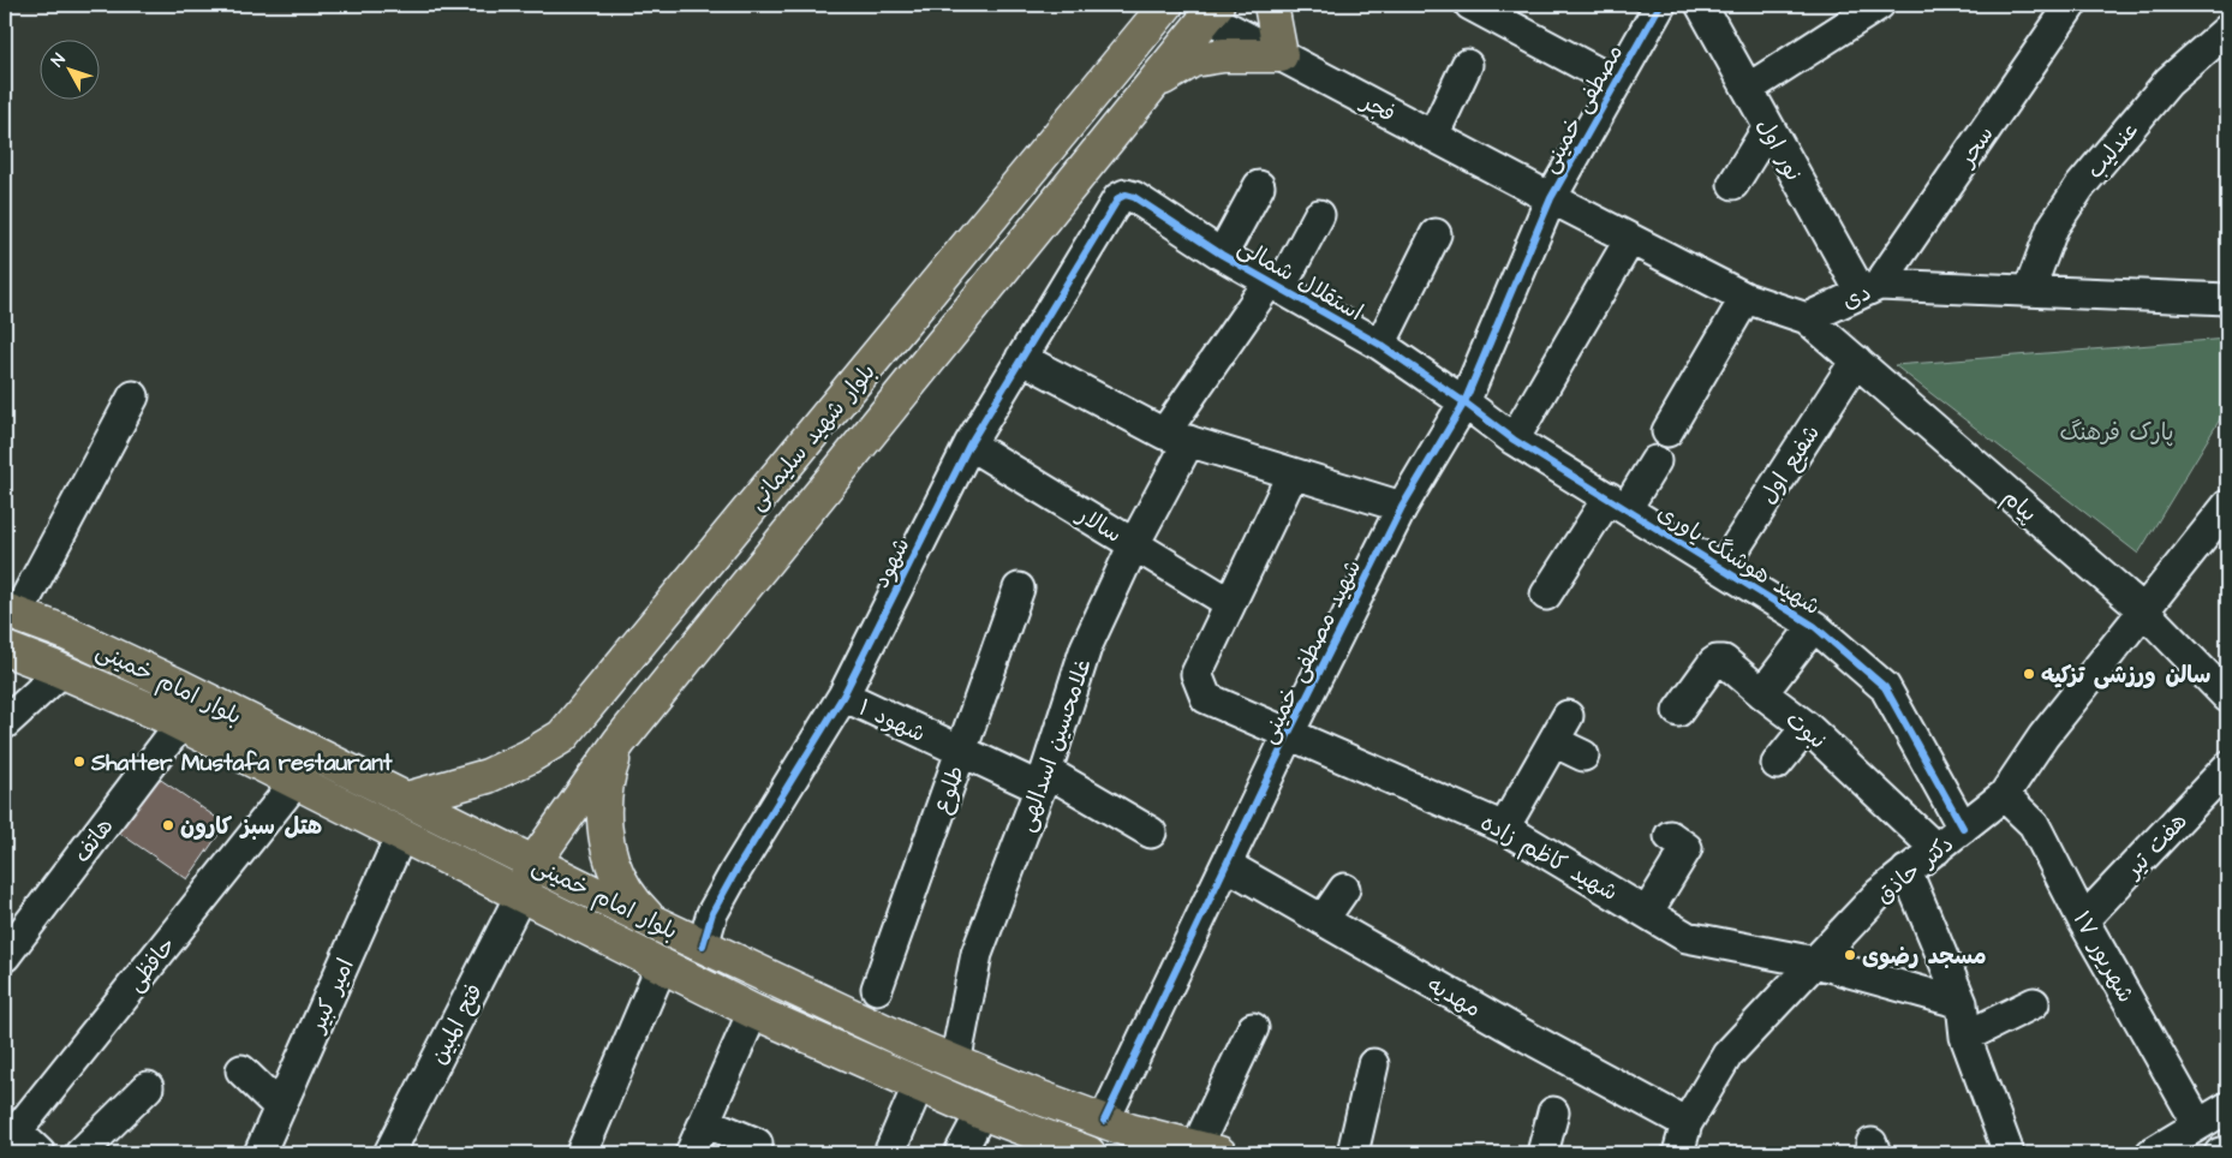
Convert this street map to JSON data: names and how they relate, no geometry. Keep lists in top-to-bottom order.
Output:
{
  "streets": {
    "main road": ["بلوار شهید سلیمانی", "بلوار امام خمینی"],
    "street": [
      "فجر",
      "مصطفی خمینی",
      "سحر",
      "نور اول",
      "عندلیب",
      "استقلال شمالی",
      "دی",
      "شفیع اول",
      "پیام",
      "سالار",
      "شهید هوشنگ یاوری",
      "شهود",
      "شهید مصطفی خمینی",
      "شهود ۱",
      "نبوت",
      "غلامحسین اسدالهی",
      "طلوع",
      "هاتف",
      "هفت تیر",
      "شهید کاظم زاده",
      "دکتر حاذق",
      "۱۷ شهریور",
      "حافظی",
      "امیر کبیر",
      "مهدیه",
      "فتح المبین"
    ]
  },
  "crossings": [
    ["فجر", "مصطفی خمینی"],
    ["فجر", "بلوار شهید سلیمانی"],
    ["فجر", "شهید مصطفی خمینی"],
    ["مصطفی خمینی", "شهید مصطفی خمینی"],
    ["سحر", "نور اول"],
    ["سحر", "دی"],
    ["نور اول", "دی"],
    ["عندلیب", "دی"],
    ["استقلال شمالی", "شهید هوشنگ یاوری"],
    ["استقلال شمالی", "شهود"],
    ["استقلال شمالی", "شهید مصطفی خمینی"],
    ["استقلال شمالی", "غلامحسین اسدالهی"],
    ["دی", "پیام"],
    ["بلوار شهید سلیمانی", "بلوار امام خمینی"],
    ["بلوار شهید سلیمانی", "فتح المبین"],
    ["شفیع اول", "پیام"],
    ["شفیع اول", "شهید هوشنگ یاوری"],
    ["پیام", "دکتر حاذق"],
    ["سالار", "شهود"],
    ["سالار", "غلامحسین اسدالهی"],
    ["سالار", "شهید کاظم زاده"],
    ["شهید هوشنگ یاوری", "شهید مصطفی خمینی"],
    ["شهید هوشنگ یاوری", "دکتر حاذق"],
    ["شهود", "بلوار امام خمینی"],
    ["شهود", "شهود ۱"],
    ["شهید مصطفی خمینی", "بلوار امام خمینی"],
    ["شهید مصطفی خمینی", "شهید کاظم زاده"],
    ["شهید مصطفی خمینی", "مهدیه"],
    ["بلوار امام خمینی", "غلامحسین اسدالهی"],
    ["بلوار امام خمینی", "هاتف"],
    ["بلوار امام خمینی", "حافظی"],
    ["بلوار امام خمینی", "امیر کبیر"],
    ["بلوار امام خمینی", "فتح المبین"],
    ["شهود ۱", "غلامحسین اسدالهی"],
    ["شهود ۱", "طلوع"],
    ["نبوت", "دکتر حاذق"],
    ["هفت تیر", "۱۷ شهریور"],
    ["شهید کاظم زاده", "دکتر حاذق"],
    ["دکتر حاذق", "۱۷ شهریور"],
    ["دکتر حاذق", "مهدیه"]
  ],
  "parks": ["پارک فرهنگ"],
  "places": [
    "سالن ورزشی تزکیه",
    "Shatter Mustafa restaurant",
    "هتل سبز کارون",
    "مسجد رضوی"
  ],
  "north": "top left"
}
